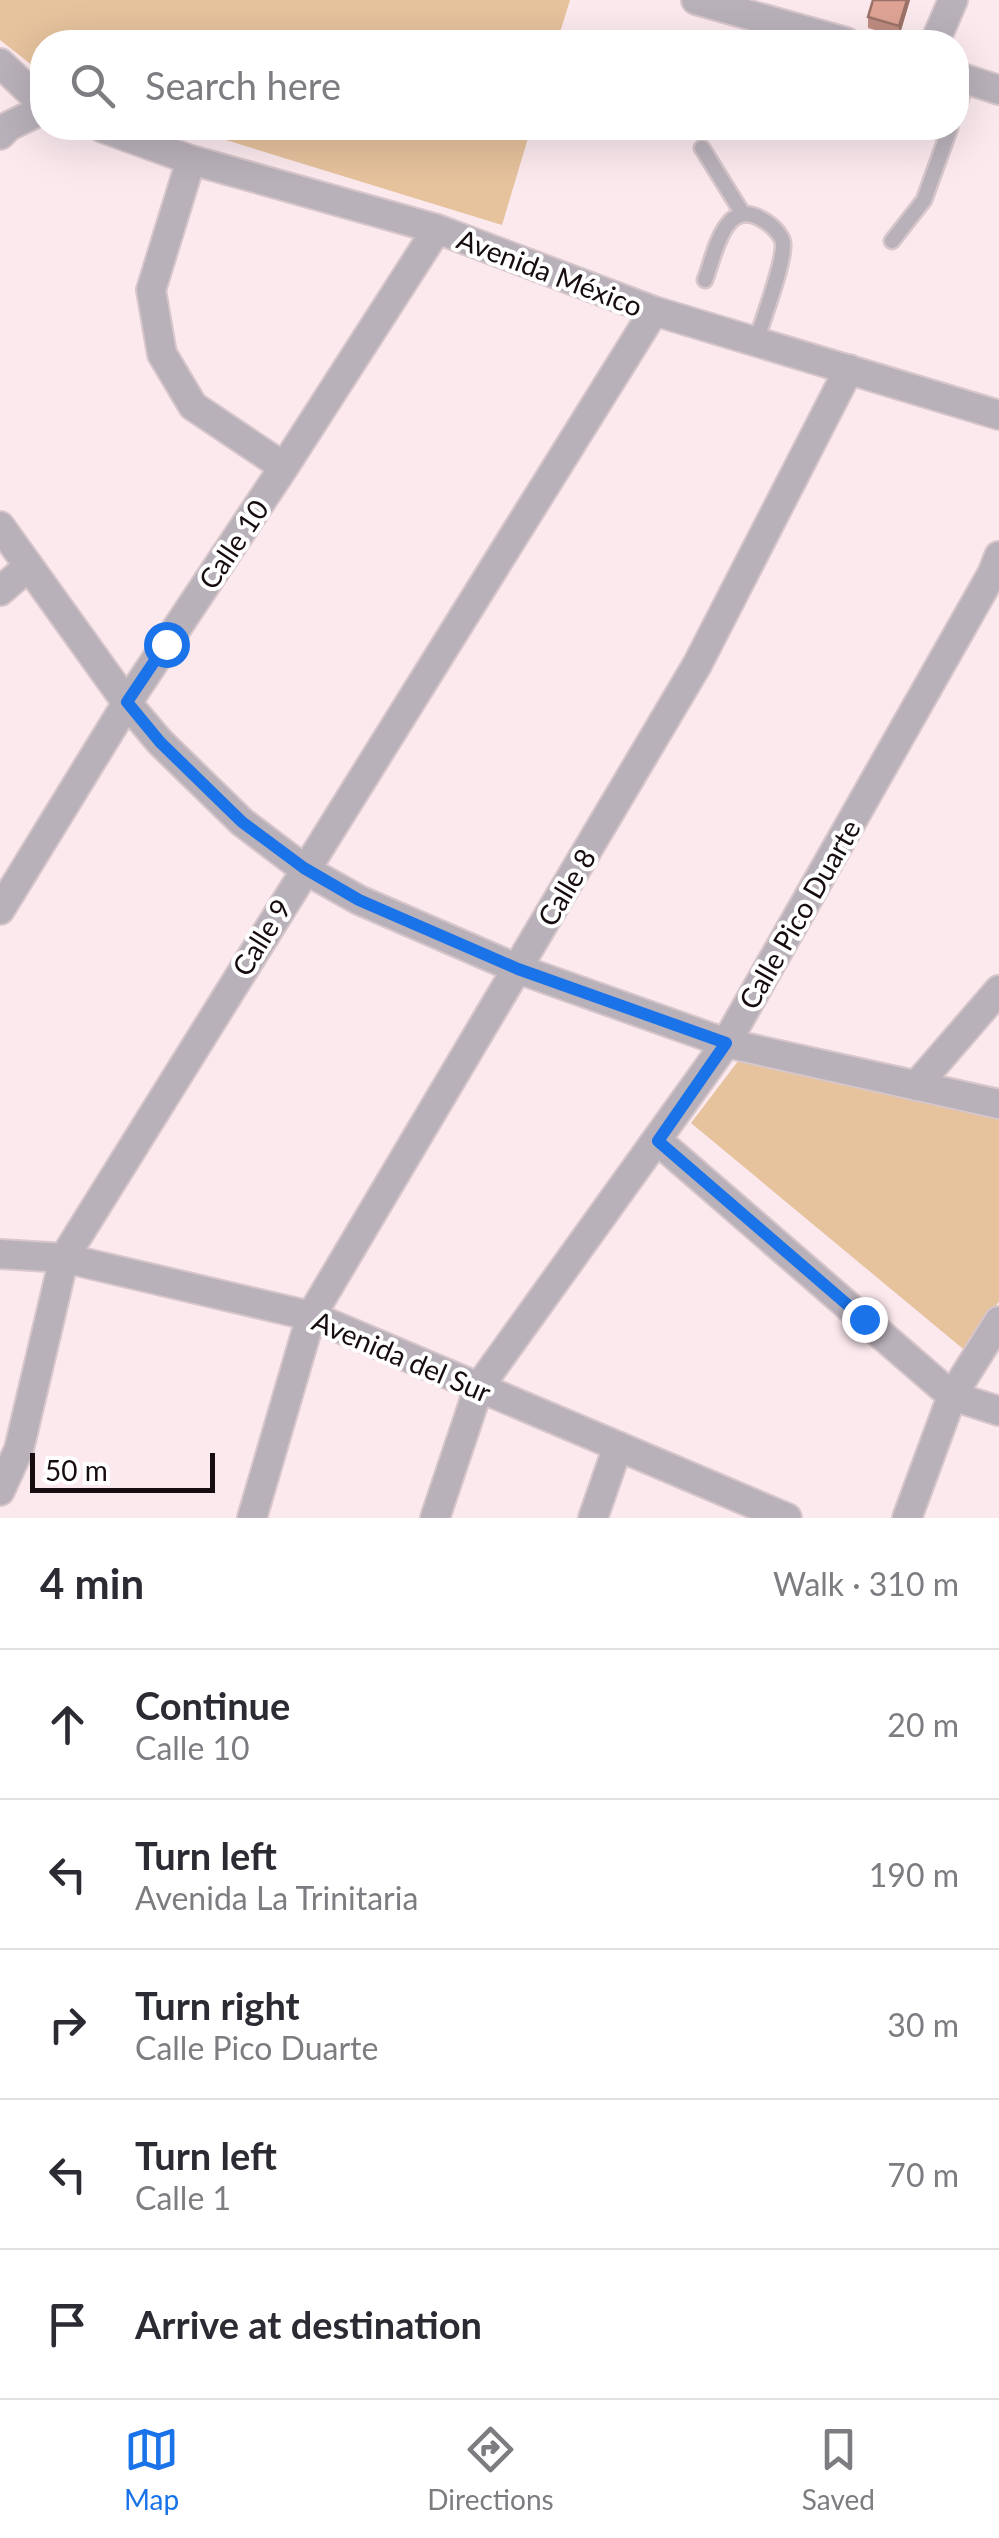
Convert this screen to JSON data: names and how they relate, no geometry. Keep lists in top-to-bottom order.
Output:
{
  "streets": {
    "street": [
      "Avenida México",
      "Calle 10",
      "Calle 8",
      "Calle Pico Duarte",
      "Calle 9",
      "Avenida del Sur"
    ]
  },
  "crossings": [
    ["Avenida México", "Calle 10"],
    ["Avenida México", "Calle 8"],
    ["Avenida México", "Calle 9"],
    ["Calle 8", "Avenida del Sur"],
    ["Calle Pico Duarte", "Avenida del Sur"],
    ["Calle 9", "Avenida del Sur"]
  ],
  "scale_bar": "50 m",
  "page": {
    "search": "Search here",
    "scale": "50 m",
    "heading": ["4 min", "Walk · 310 m"],
    "list": [
      ["Continue", "Calle 10", "20 m"],
      ["Turn left", "Avenida La Trinitaria", "190 m"],
      ["Turn right", "Calle Pico Duarte", "30 m"],
      ["Turn left", "Calle 1", "70 m"],
      "Arrive at destination"
    ],
    "nav": ["Map", "Directions", "Saved"]
  }
}
